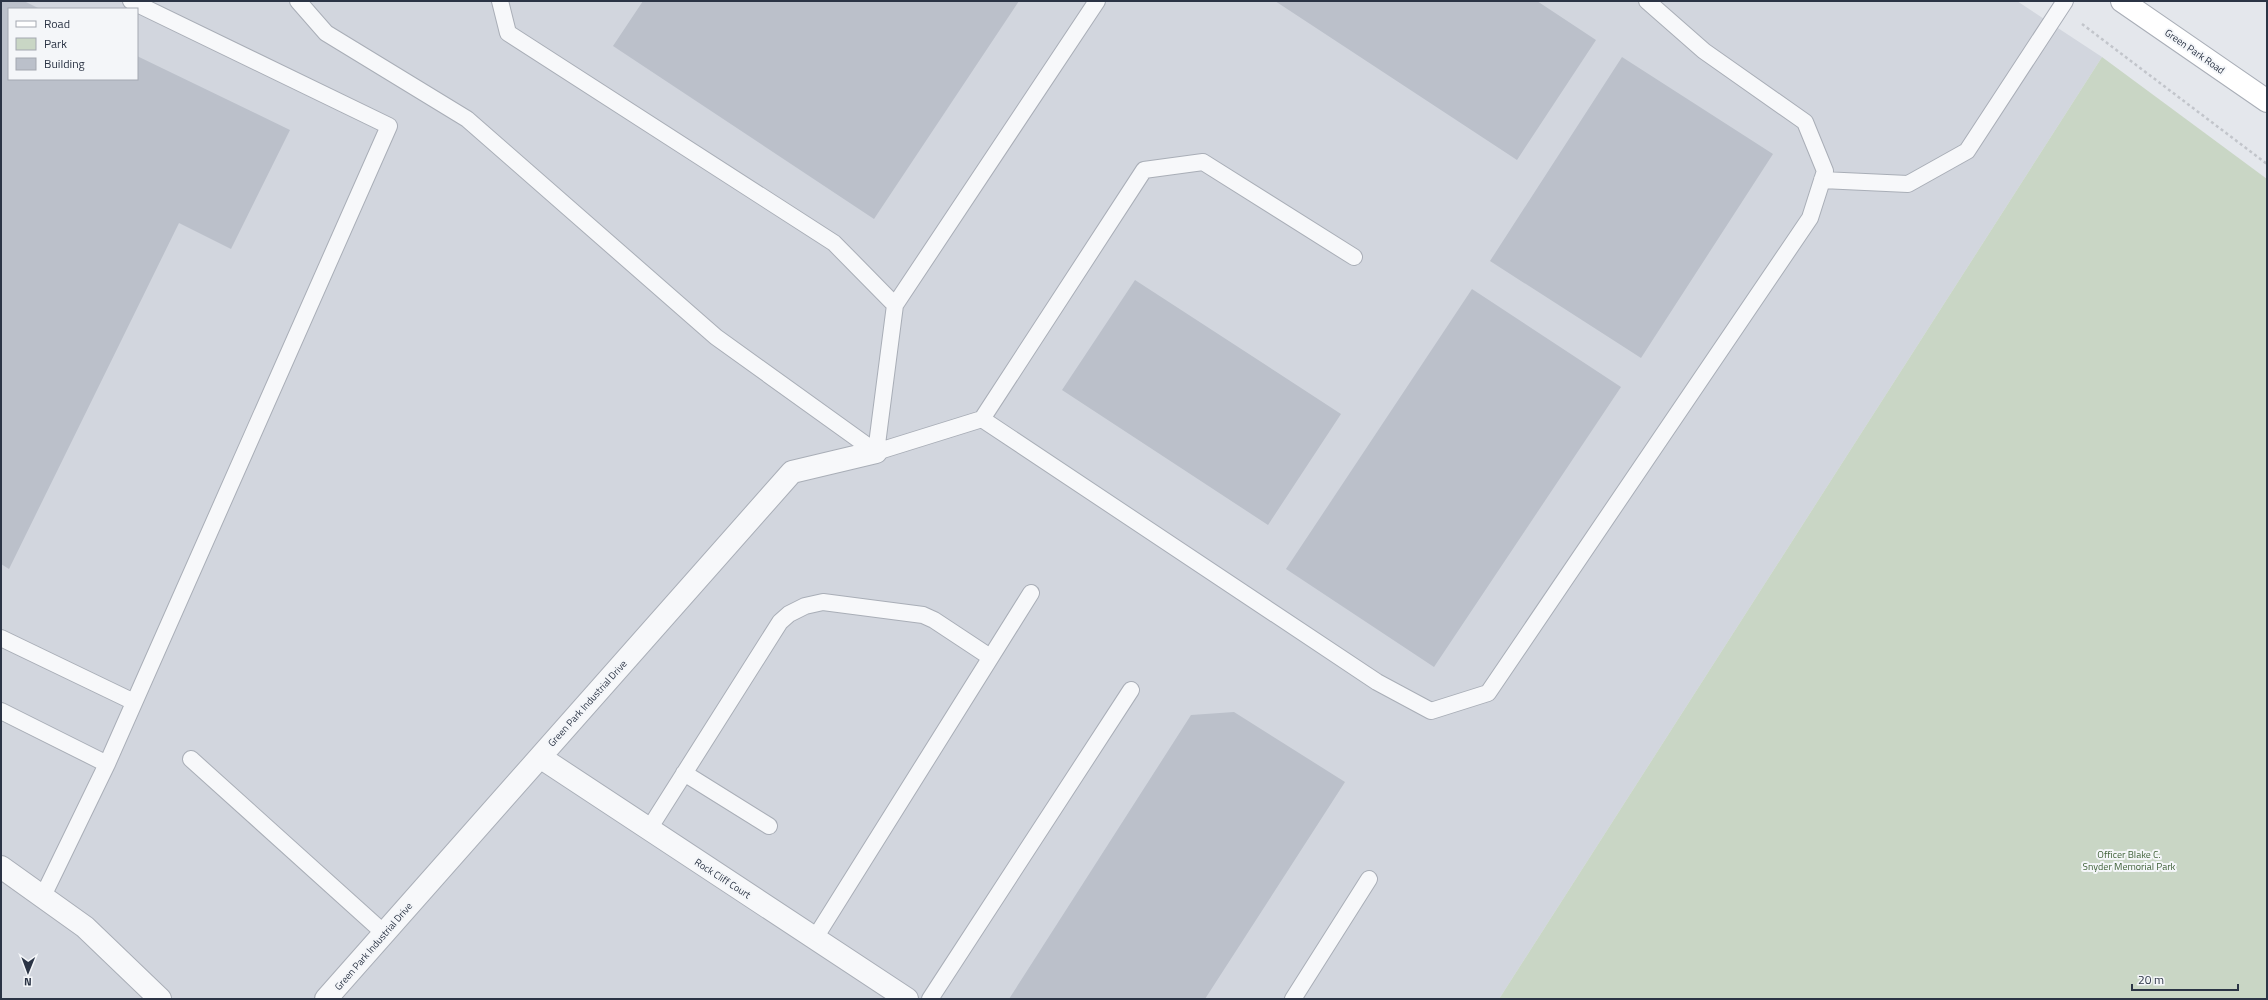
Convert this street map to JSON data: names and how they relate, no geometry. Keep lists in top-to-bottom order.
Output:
{
  "streets": {
    "street": ["Green Park Road", "Green Park Industrial Drive", "Rock Cliff Court"]
  },
  "crossings": [
    ["Green Park Industrial Drive", "Rock Cliff Court"]
  ],
  "parks": ["Officer Blake C. Snyder Memorial Park"],
  "legend": ["Road", "Park", "Building"],
  "scale_bar": "20 m",
  "north": "bottom"
}
